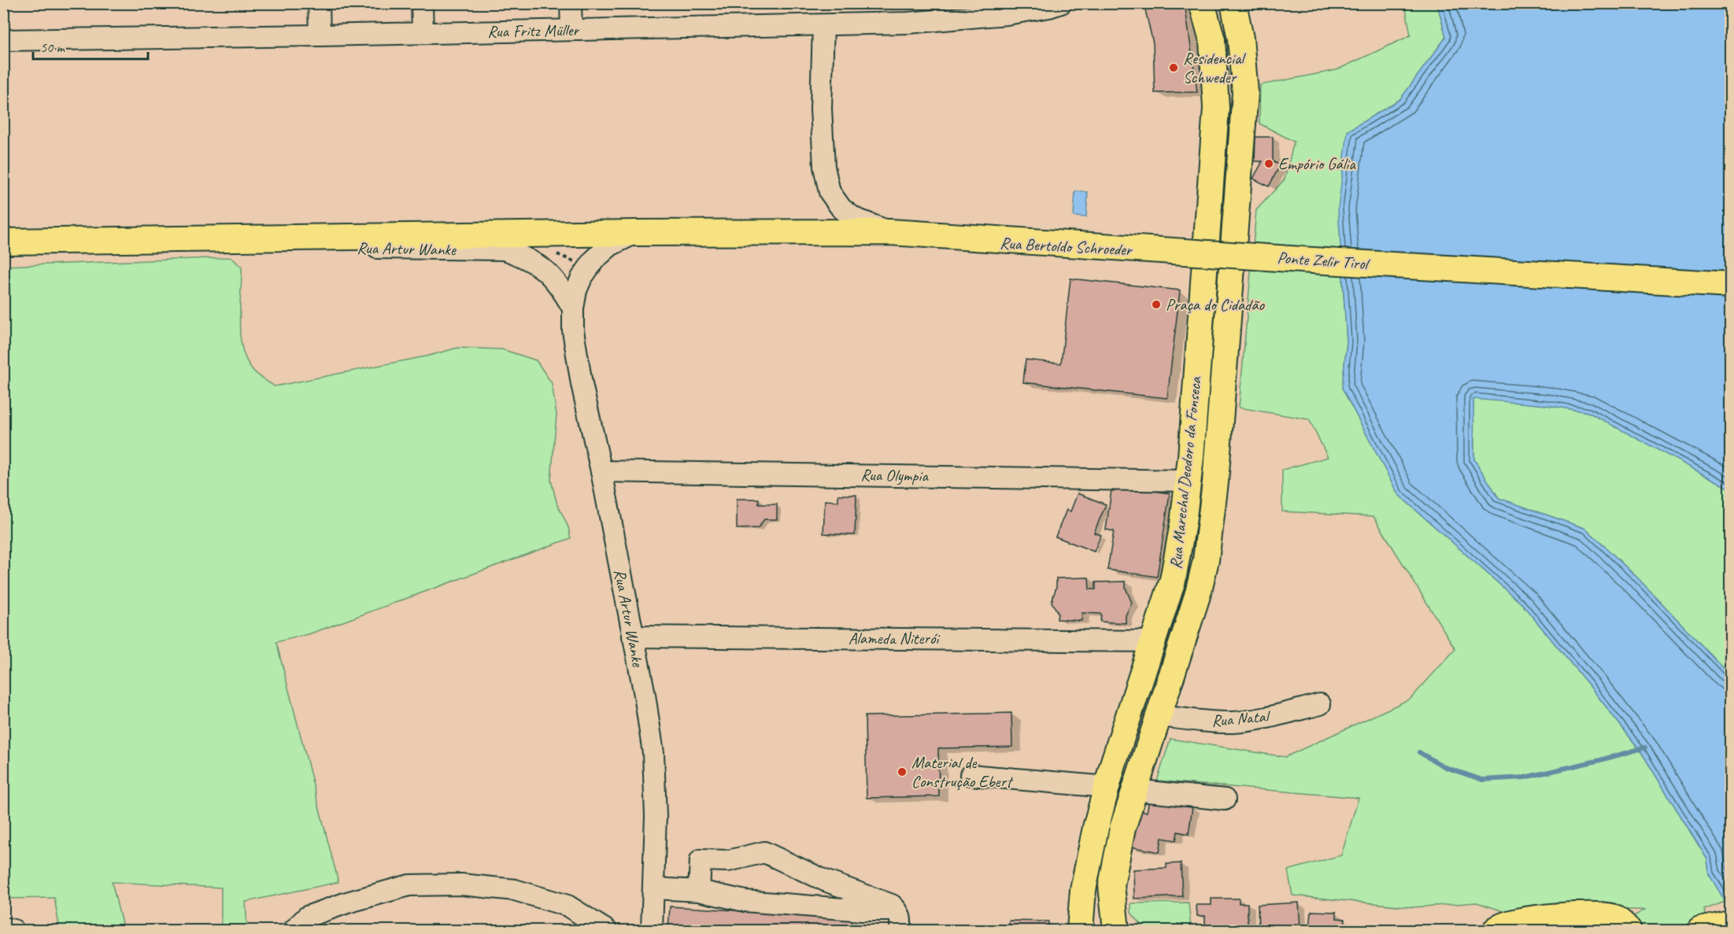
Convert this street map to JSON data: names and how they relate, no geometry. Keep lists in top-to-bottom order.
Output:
{
  "streets": {
    "main road": ["Ponte Zelir Tirol", "Rua Marechal Deodoro da Fonseca"],
    "street": [
      "Rua Fritz Müller",
      "Rua Bertoldo Schroeder",
      "Rua Artur Wanke",
      "Rua Olympia",
      "Alameda Niterói",
      "Rua Natal"
    ]
  },
  "crossings": [
    ["Rua Bertoldo Schroeder", "Ponte Zelir Tirol"],
    ["Rua Bertoldo Schroeder", "Rua Marechal Deodoro da Fonseca"],
    ["Rua Artur Wanke", "Ponte Zelir Tirol"],
    ["Rua Artur Wanke", "Rua Olympia"],
    ["Rua Artur Wanke", "Alameda Niterói"],
    ["Rua Marechal Deodoro da Fonseca", "Rua Olympia"],
    ["Rua Marechal Deodoro da Fonseca", "Alameda Niterói"],
    ["Rua Marechal Deodoro da Fonseca", "Rua Natal"]
  ],
  "places": [
    "Residencial Schweder",
    "Empório Gália",
    "Praça do Cidadão",
    "Material de Construção Ebert"
  ],
  "scale_bar": "50 m"
}
